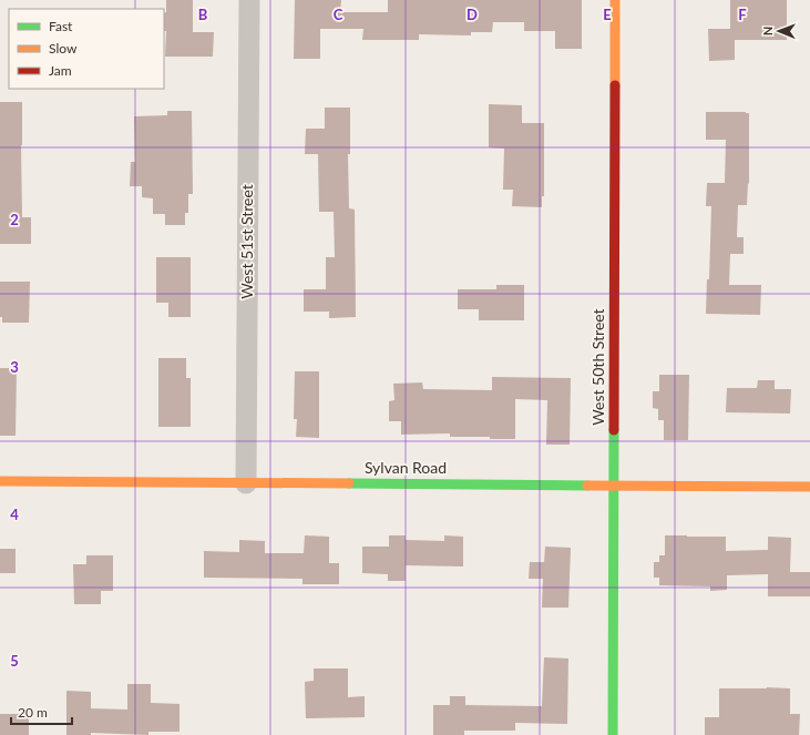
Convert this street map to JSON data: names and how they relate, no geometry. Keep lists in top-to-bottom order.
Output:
{
  "streets": {
    "street": ["West 51st Street", "West 50th Street", "Sylvan Road"]
  },
  "crossings": [
    ["West 51st Street", "Sylvan Road"],
    ["West 50th Street", "Sylvan Road"]
  ],
  "legend": ["Fast", "Slow", "Jam"],
  "scale_bar": "20 m",
  "north": "left",
  "grid": {
    "columns": [
      "B",
      "C",
      "D",
      "E",
      "F"
    ],
    "rows": [
      "2",
      "3",
      "4",
      "5"
    ]
  }
}
